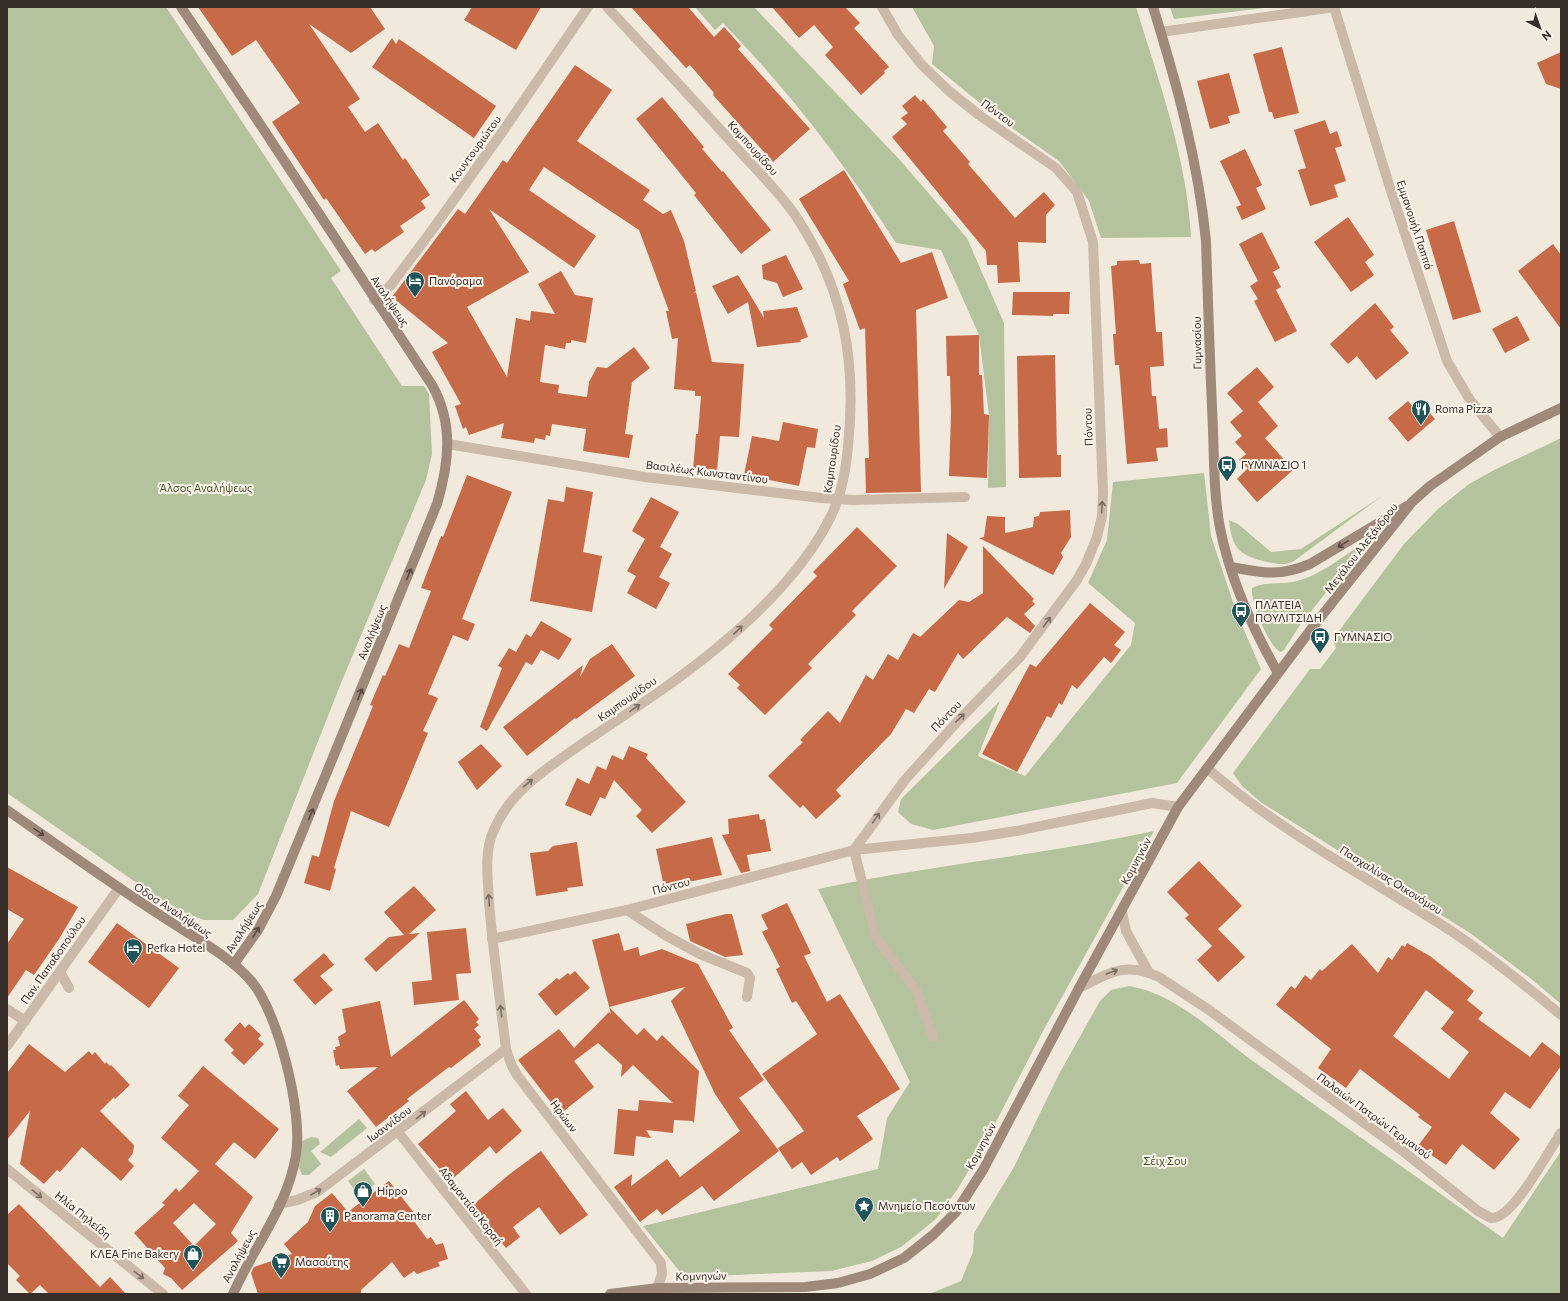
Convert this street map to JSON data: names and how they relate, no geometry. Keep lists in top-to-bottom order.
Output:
{
  "streets": {
    "street": [
      "Πόντου",
      "Καμπουρίδου",
      "Κουντουριώτου",
      "Εμμανουήλ Παππά",
      "Αναλήψεως",
      "Γυμνασίου",
      "Βασιλέως Κωνσταντίνου",
      "Μεγάλου Αλεξάνδρου",
      "Κομνηνών",
      "Πασχαλίνας Οικονόμου",
      "Οδοσ Αναλήψεως",
      "Παν. Παπαδοπούλου",
      "Ηρώων",
      "Παλαιών Πατρών Γερμανού",
      "Ιωαννίδου",
      "Αδαμαντίου Κοραή",
      "Ηλία Πηλείδη"
    ]
  },
  "crossings": [
    ["Πόντου", "Καμπουρίδου"],
    ["Πόντου", "Κομνηνών"],
    ["Πόντου", "Ηρώων"],
    ["Καμπουρίδου", "Βασιλέως Κωνσταντίνου"],
    ["Καμπουρίδου", "Ηρώων"],
    ["Κουντουριώτου", "Αναλήψεως"],
    ["Εμμανουήλ Παππά", "Μεγάλου Αλεξάνδρου"],
    ["Αναλήψεως", "Βασιλέως Κωνσταντίνου"],
    ["Αναλήψεως", "Οδοσ Αναλήψεως"],
    ["Αναλήψεως", "Ιωαννίδου"],
    ["Γυμνασίου", "Μεγάλου Αλεξάνδρου"],
    ["Μεγάλου Αλεξάνδρου", "Κομνηνών"],
    ["Μεγάλου Αλεξάνδρου", "Πασχαλίνας Οικονόμου"],
    ["Κομνηνών", "Πασχαλίνας Οικονόμου"],
    ["Κομνηνών", "Ηρώων"],
    ["Οδοσ Αναλήψεως", "Παν. Παπαδοπούλου"],
    ["Ηρώων", "Ιωαννίδου"],
    ["Ιωαννίδου", "Αδαμαντίου Κοραή"]
  ],
  "one_way": [
    "Πόντου",
    "Καμπουρίδου",
    "Αναλήψεως",
    "Ιωαννίδου",
    "Ηλία Πηλείδη"
  ],
  "parks": ["Άλσος Αναλήψεως", "Σέιχ Σου"],
  "places": {
    "hotel": ["Πανόραμα", "Pefka Hotel"],
    "restaurant": ["Roma Pizza"],
    "bus stop": ["ΓΥΜΝΑΣΙΟ 1", "ΠΛΑΤΕΙΑ ΠΟΥΛΙΤΣΙΔΗ", "ΓΥΜΝΑΣΙΟ"],
    "shop": ["Hippo", "ΚΛΕΑ Fine Bakery"],
    "place": ["Μνημείο Πεσόντων"],
    "building": ["Panorama Center"],
    "supermarket": ["Μασούτης"]
  },
  "north": "bottom right"
}
